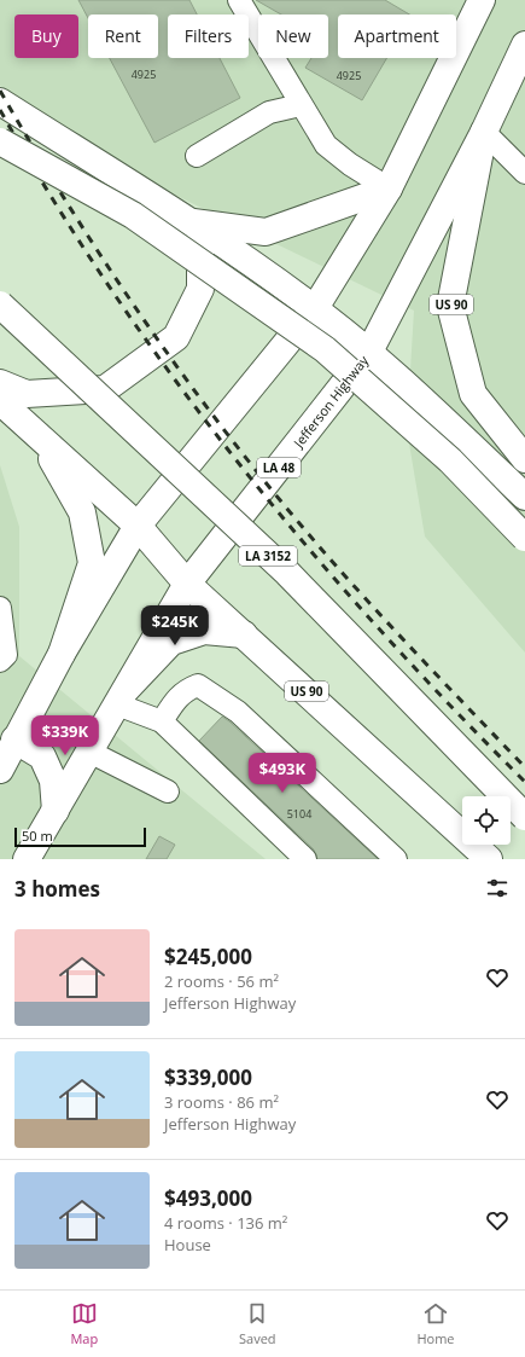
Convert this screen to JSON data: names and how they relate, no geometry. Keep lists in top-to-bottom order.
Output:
{
  "streets": {
    "main road": [
      "US 90",
      "Jefferson Highway",
      "LA 48",
      "LA 3152"
    ]
  },
  "crossings": [
    ["US 90", "Jefferson Highway"]
  ],
  "house_numbers": ["4925", "4925", "5104"],
  "scale_bar": "50 m",
  "page": {
    "chip": [
      "Buy",
      "Rent",
      "Filters",
      "New",
      "Apartment"
    ],
    "price": ["$245K", "$339K", "$493K"],
    "scale": "50 m",
    "heading": "3 homes",
    "list": [
      {
        "name": "$245,000",
        "note": "2 rooms · 56 m² · Jefferson Highway"
      },
      {
        "name": "$339,000",
        "note": "3 rooms · 86 m² · Jefferson Highway"
      },
      {
        "name": "$493,000",
        "note": "4 rooms · 136 m² · House"
      }
    ],
    "tabs": ["Map", "Saved", "Home"]
  }
}
